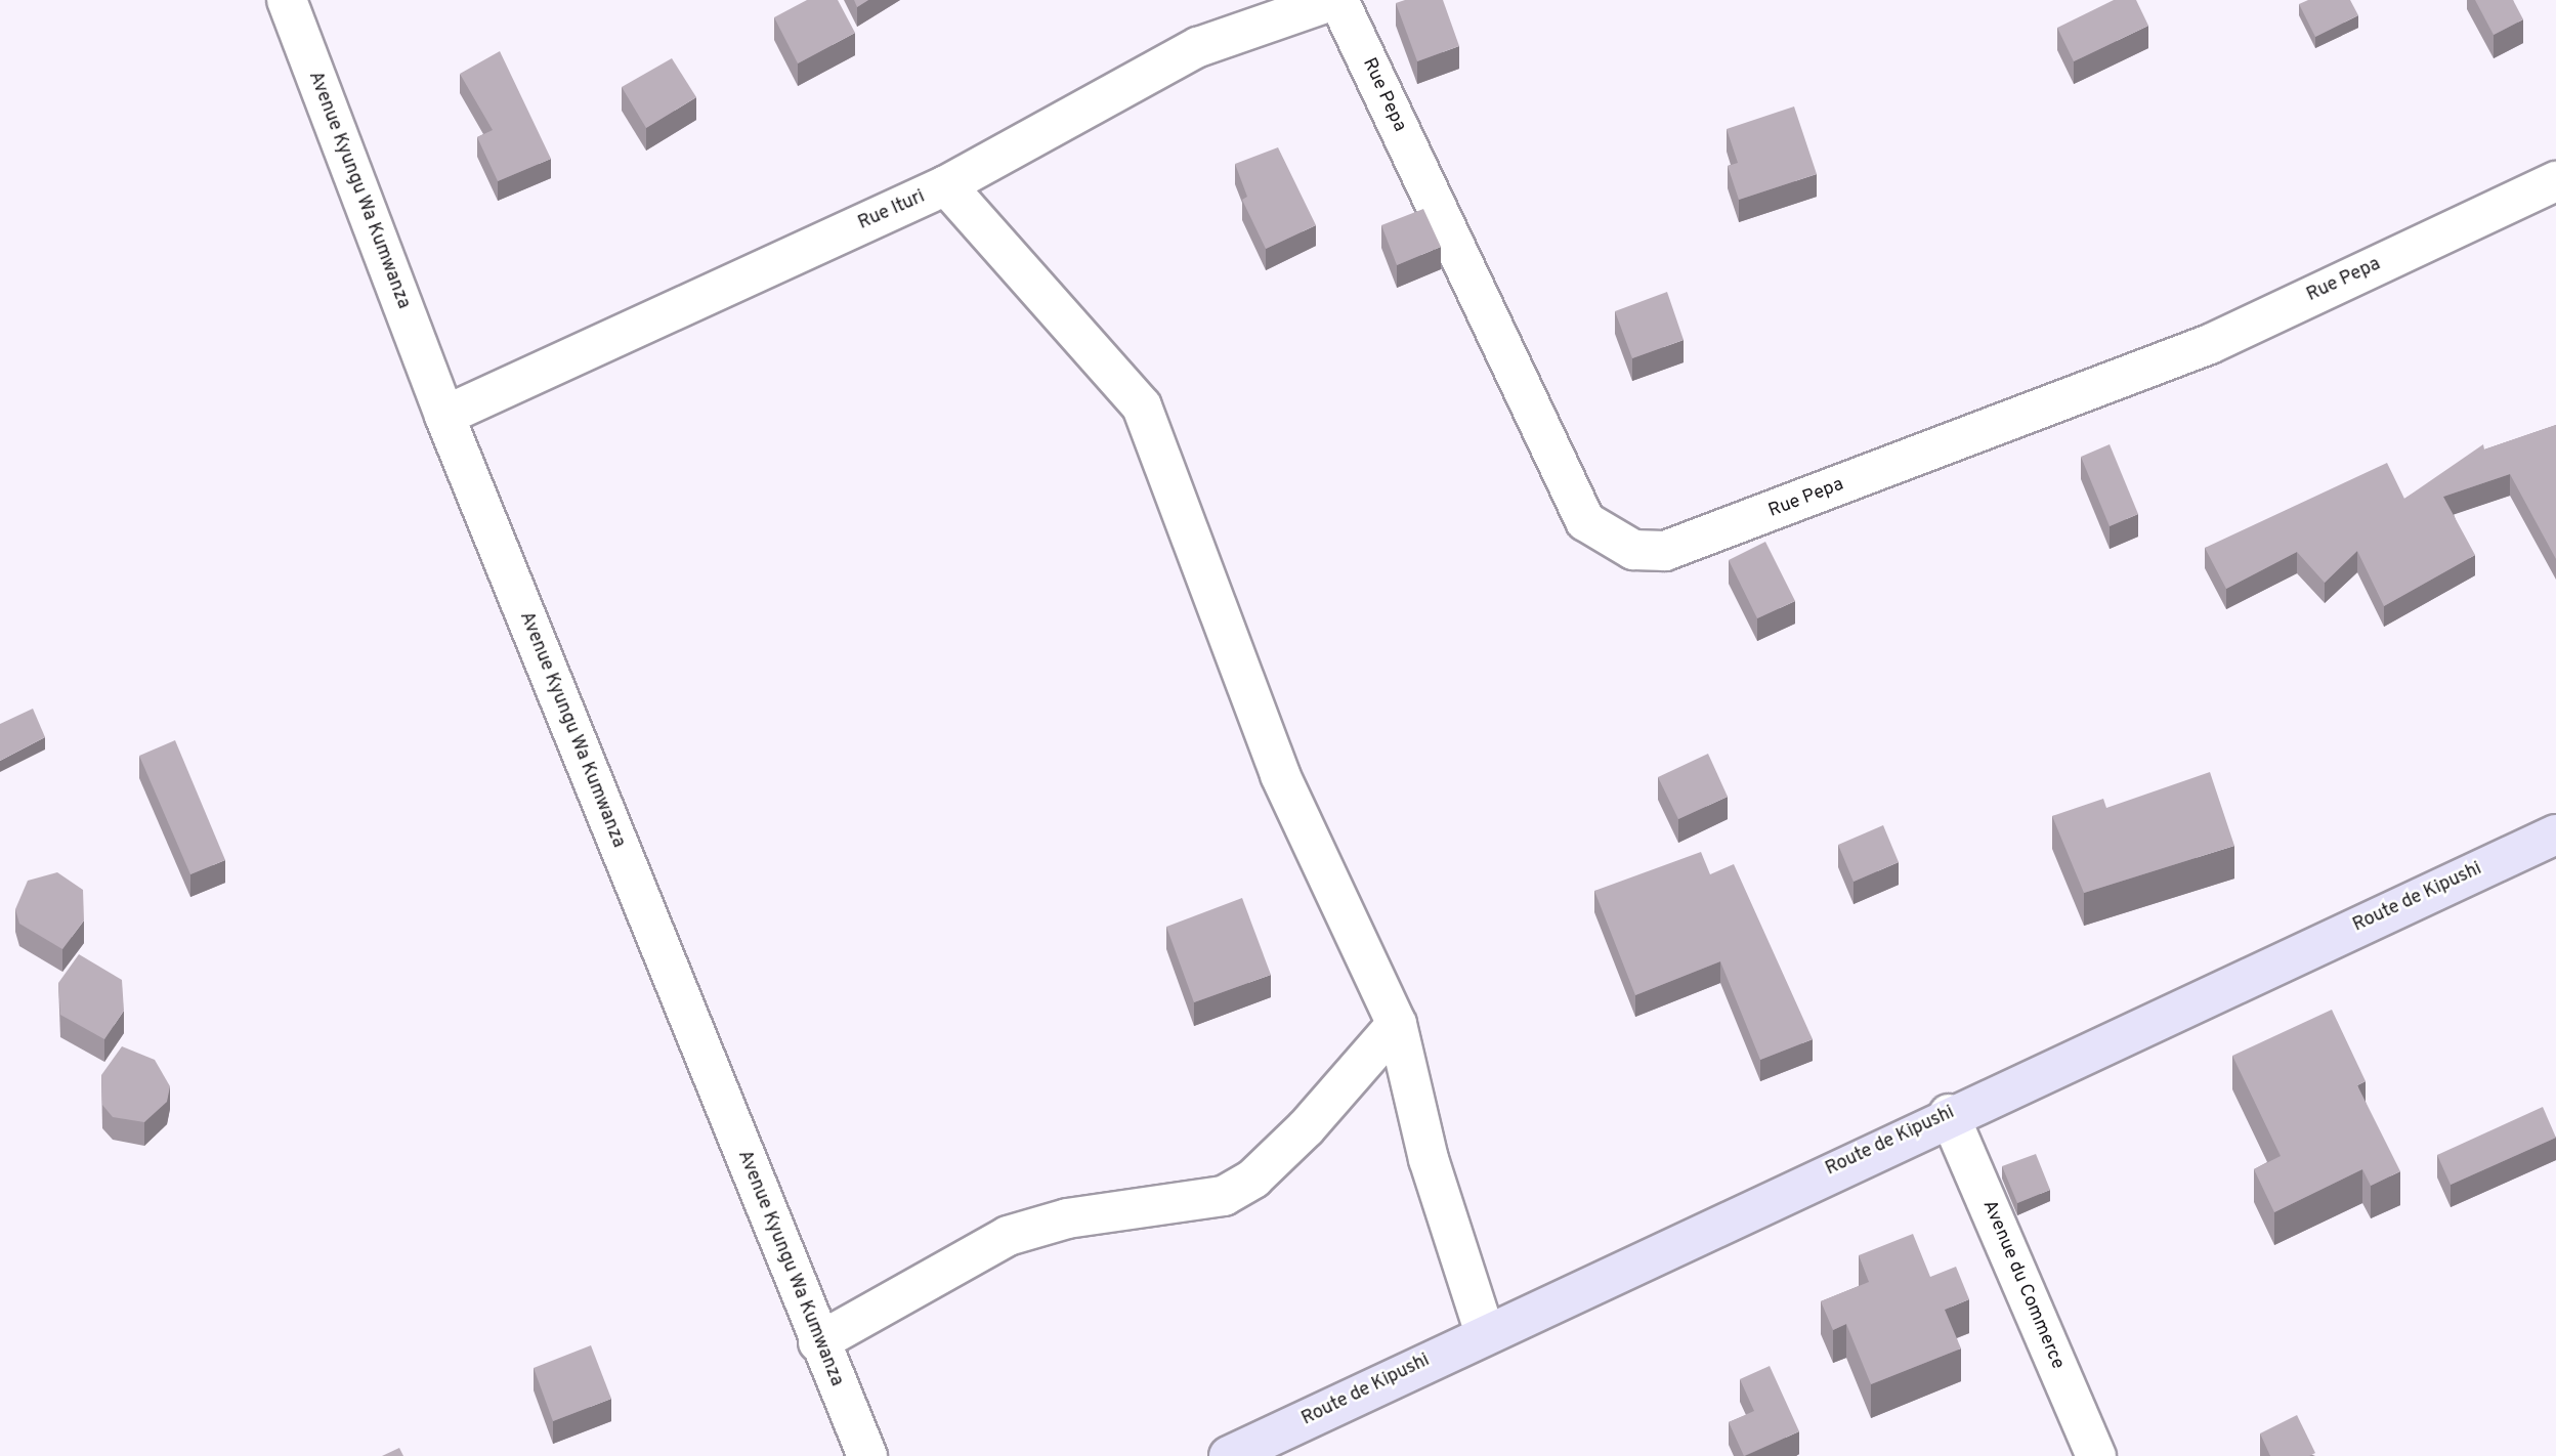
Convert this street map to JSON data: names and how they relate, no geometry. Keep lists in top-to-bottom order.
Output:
{
  "streets": {
    "main road": ["Route de Kipushi"],
    "street": [
      "Rue Pepa",
      "Avenue Kyungu Wa Kumwanza",
      "Rue Ituri",
      "Avenue du Commerce"
    ]
  },
  "crossings": [
    ["Rue Pepa", "Rue Ituri"],
    ["Avenue Kyungu Wa Kumwanza", "Rue Ituri"],
    ["Route de Kipushi", "Avenue du Commerce"]
  ]
}
